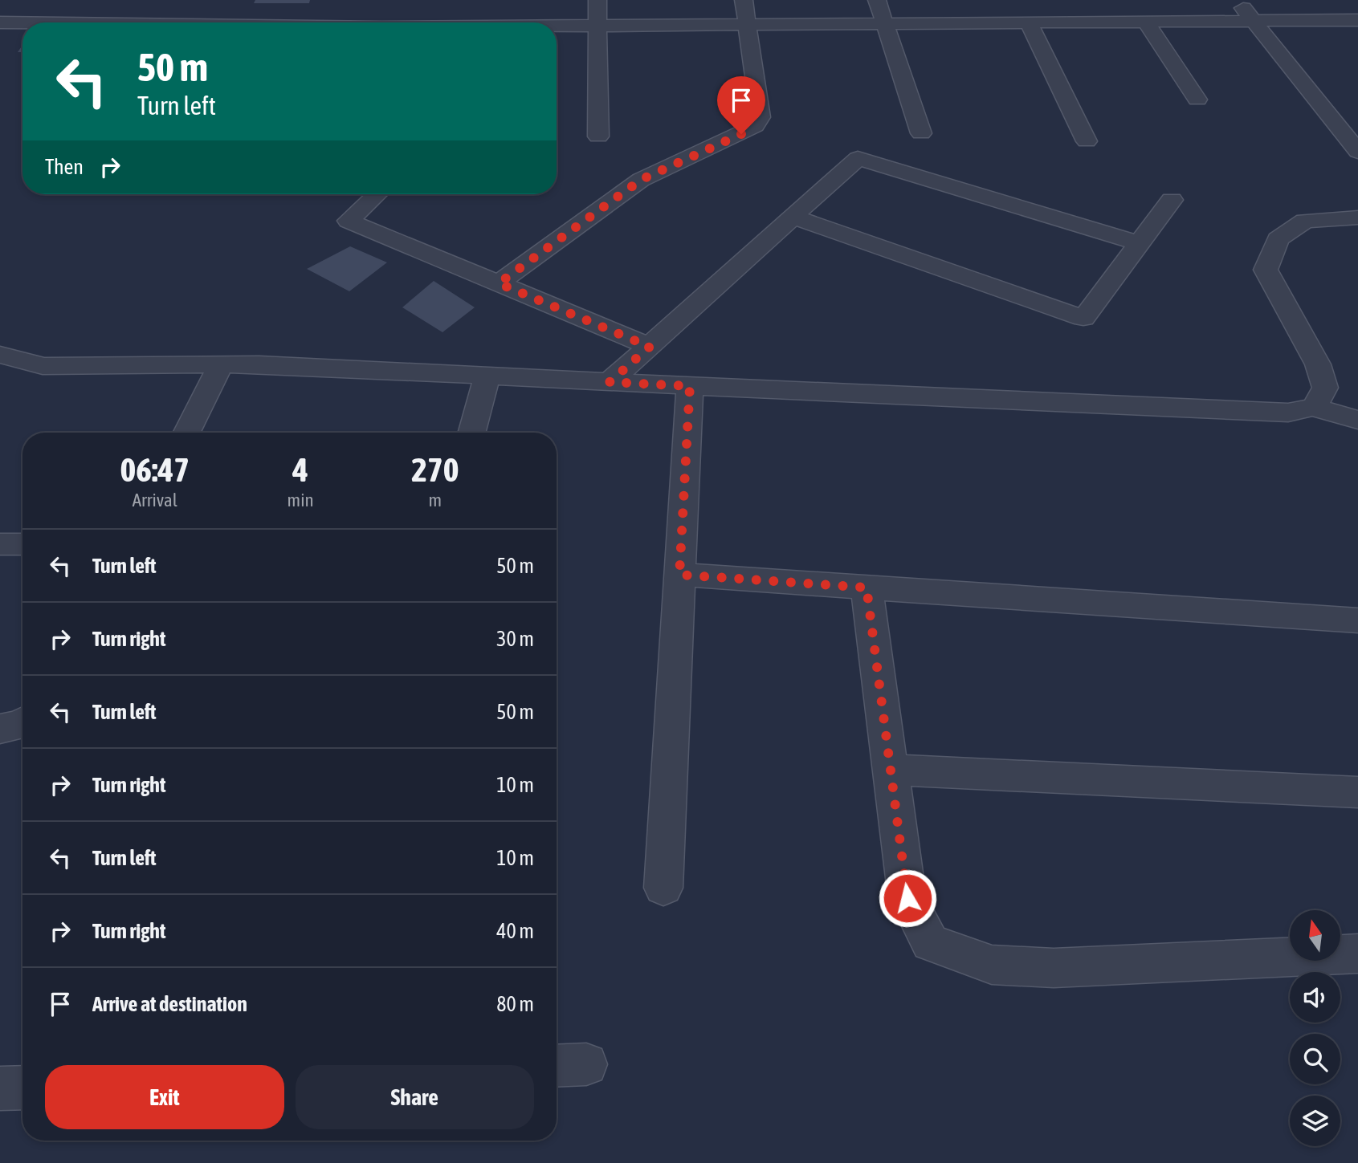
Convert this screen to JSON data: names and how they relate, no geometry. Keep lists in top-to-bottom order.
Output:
{
  "north": "top",
  "page": {
    "turn": ["50 m", "Turn left"],
    "then": "Then",
    "eta": [
      "06:47",
      "Arrival",
      "4",
      "min",
      "270",
      "m"
    ],
    "list": [
      {
        "name": "Turn left",
        "value": "50 m"
      },
      {
        "name": "Turn right",
        "value": "30 m"
      },
      {
        "name": "Turn left",
        "value": "50 m"
      },
      {
        "name": "Turn right",
        "value": "10 m"
      },
      {
        "name": "Turn left",
        "value": "10 m"
      },
      {
        "name": "Turn right",
        "value": "40 m"
      },
      {
        "name": "Arrive at destination",
        "value": "80 m"
      }
    ],
    "buttons": ["Exit", "Share"]
  }
}
